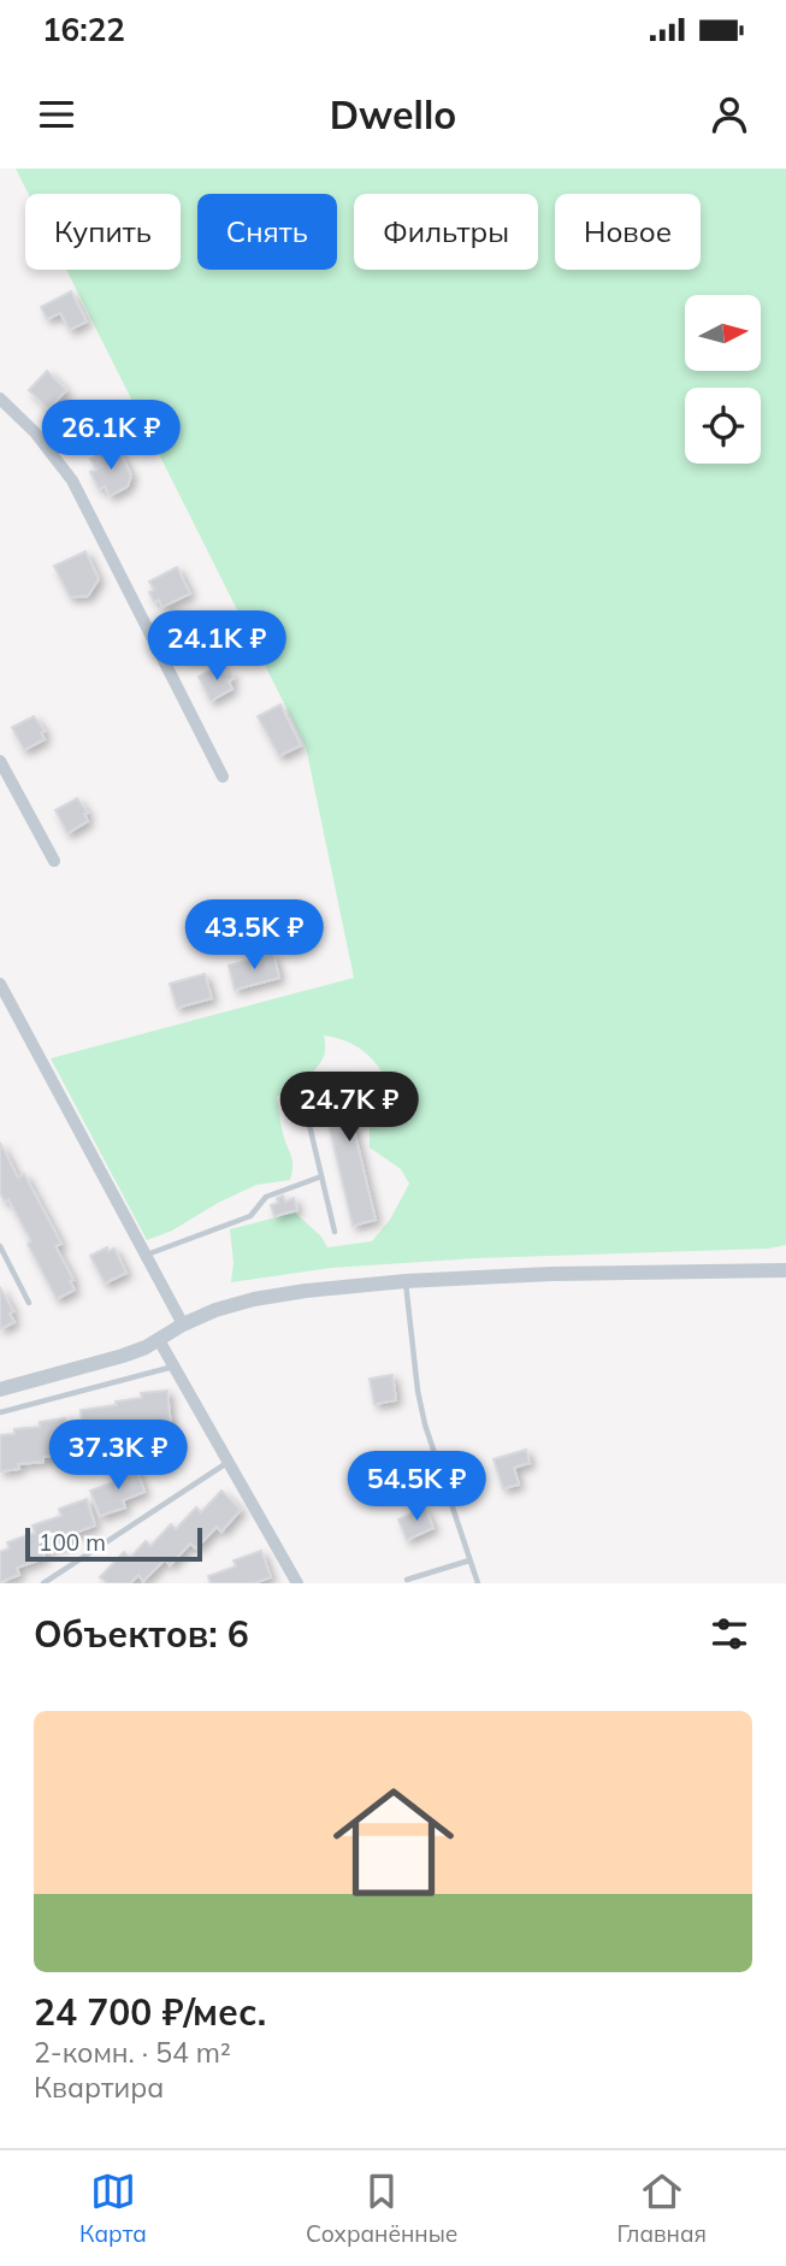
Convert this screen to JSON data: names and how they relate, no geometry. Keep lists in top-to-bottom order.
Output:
{
  "scale_bar": "100 m",
  "north": "right",
  "page": {
    "status": "16:22",
    "header": "Dwello",
    "chip": [
      "Купить",
      "Снять",
      "Фильтры",
      "Новое"
    ],
    "price": [
      "26.1K ₽",
      "24.1K ₽",
      "43.5K ₽",
      "24.7K ₽",
      "37.3K ₽",
      "54.5K ₽"
    ],
    "scale": "100 m",
    "heading": "Объектов: 6",
    "list": [
      {
        "name": "24 700 ₽/мес.",
        "note": "2-комн. · 54 m² · Квартира"
      }
    ],
    "tabs": ["Карта", "Сохранённые", "Главная"]
  }
}
